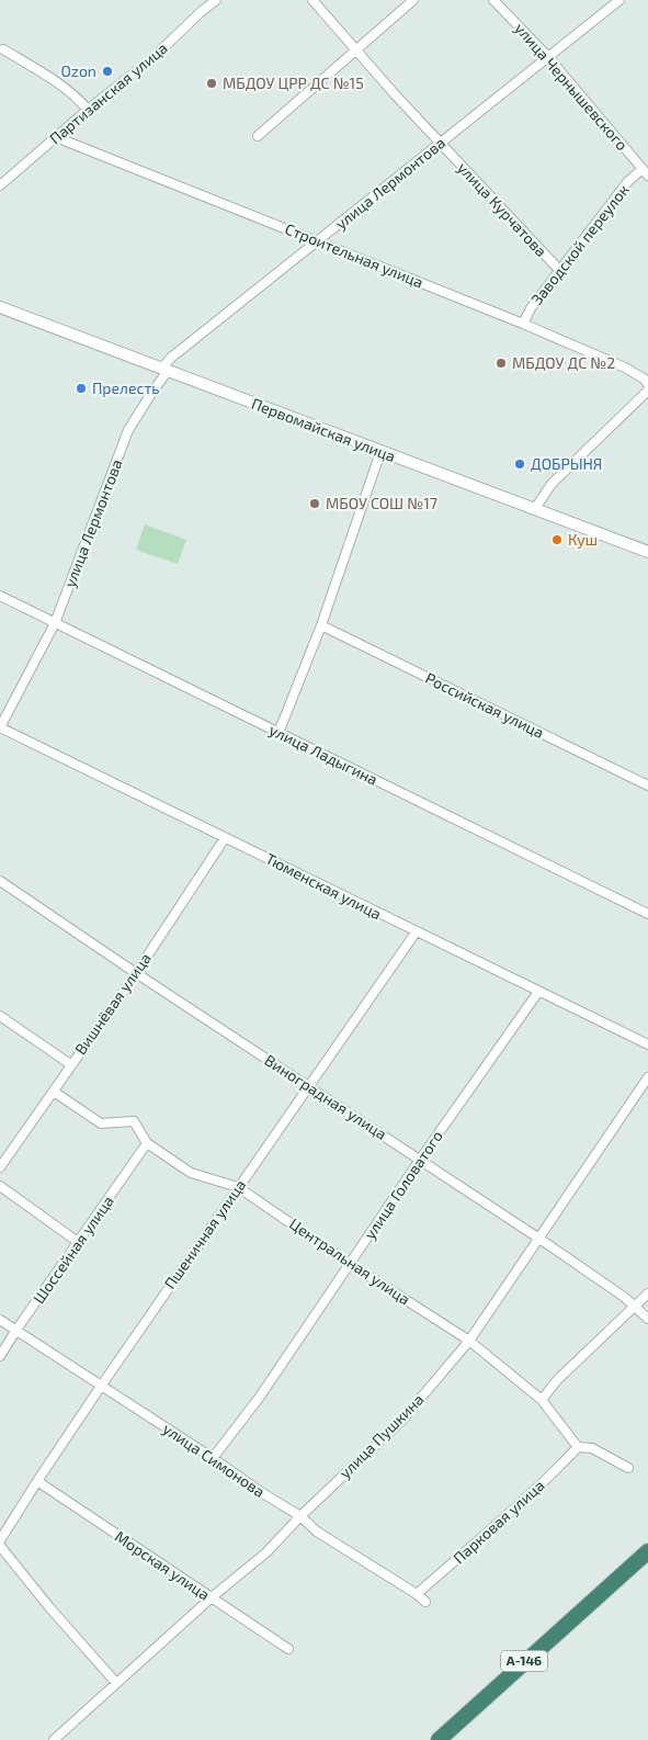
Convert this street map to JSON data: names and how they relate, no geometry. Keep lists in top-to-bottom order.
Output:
{
  "streets": {
    "highway": ["А-146"],
    "street": [
      "улица Чернышевского",
      "Партизанская улица",
      "улица Лермонтова",
      "улица Курчатова",
      "Заводской переулок",
      "Строительная улица",
      "Первомайская улица",
      "Российская улица",
      "улица Ладыгина",
      "Тюменская улица",
      "Вишнёвая улица",
      "Виноградная улица",
      "улица Головатого",
      "Пшеничная улица",
      "Шоссейная улица",
      "Центральная улица",
      "улица Пушкина",
      "улица Симонова",
      "Парковая улица",
      "Морская улица"
    ]
  },
  "crossings": [
    ["улица Чернышевского", "улица Лермонтова"],
    ["улица Чернышевского", "Заводской переулок"],
    ["Партизанская улица", "Строительная улица"],
    ["улица Лермонтова", "улица Курчатова"],
    ["улица Лермонтова", "Строительная улица"],
    ["улица Лермонтова", "Первомайская улица"],
    ["улица Лермонтова", "улица Ладыгина"],
    ["улица Лермонтова", "Тюменская улица"],
    ["улица Курчатова", "Заводской переулок"],
    ["Заводской переулок", "Строительная улица"],
    ["Тюменская улица", "Вишнёвая улица"],
    ["Тюменская улица", "улица Головатого"],
    ["Тюменская улица", "Пшеничная улица"],
    ["Вишнёвая улица", "Виноградная улица"],
    ["Вишнёвая улица", "Центральная улица"],
    ["Виноградная улица", "улица Головатого"],
    ["Виноградная улица", "Пшеничная улица"],
    ["Виноградная улица", "улица Пушкина"],
    ["улица Головатого", "Центральная улица"],
    ["улица Головатого", "улица Симонова"],
    ["Пшеничная улица", "Центральная улица"],
    ["Пшеничная улица", "улица Симонова"],
    ["Пшеничная улица", "Морская улица"],
    ["Шоссейная улица", "Центральная улица"],
    ["Шоссейная улица", "улица Симонова"],
    ["Центральная улица", "улица Пушкина"],
    ["Центральная улица", "Парковая улица"],
    ["улица Пушкина", "улица Симонова"],
    ["улица Пушкина", "Морская улица"],
    ["улица Симонова", "Парковая улица"]
  ],
  "places": [
    "Ozon",
    "МБДОУ ЦРР ДС №15",
    "МБДОУ ДС №2",
    "Прелесть",
    "ДОБРЫНЯ",
    "МБОУ СОШ №17",
    "Куш"
  ]
}
